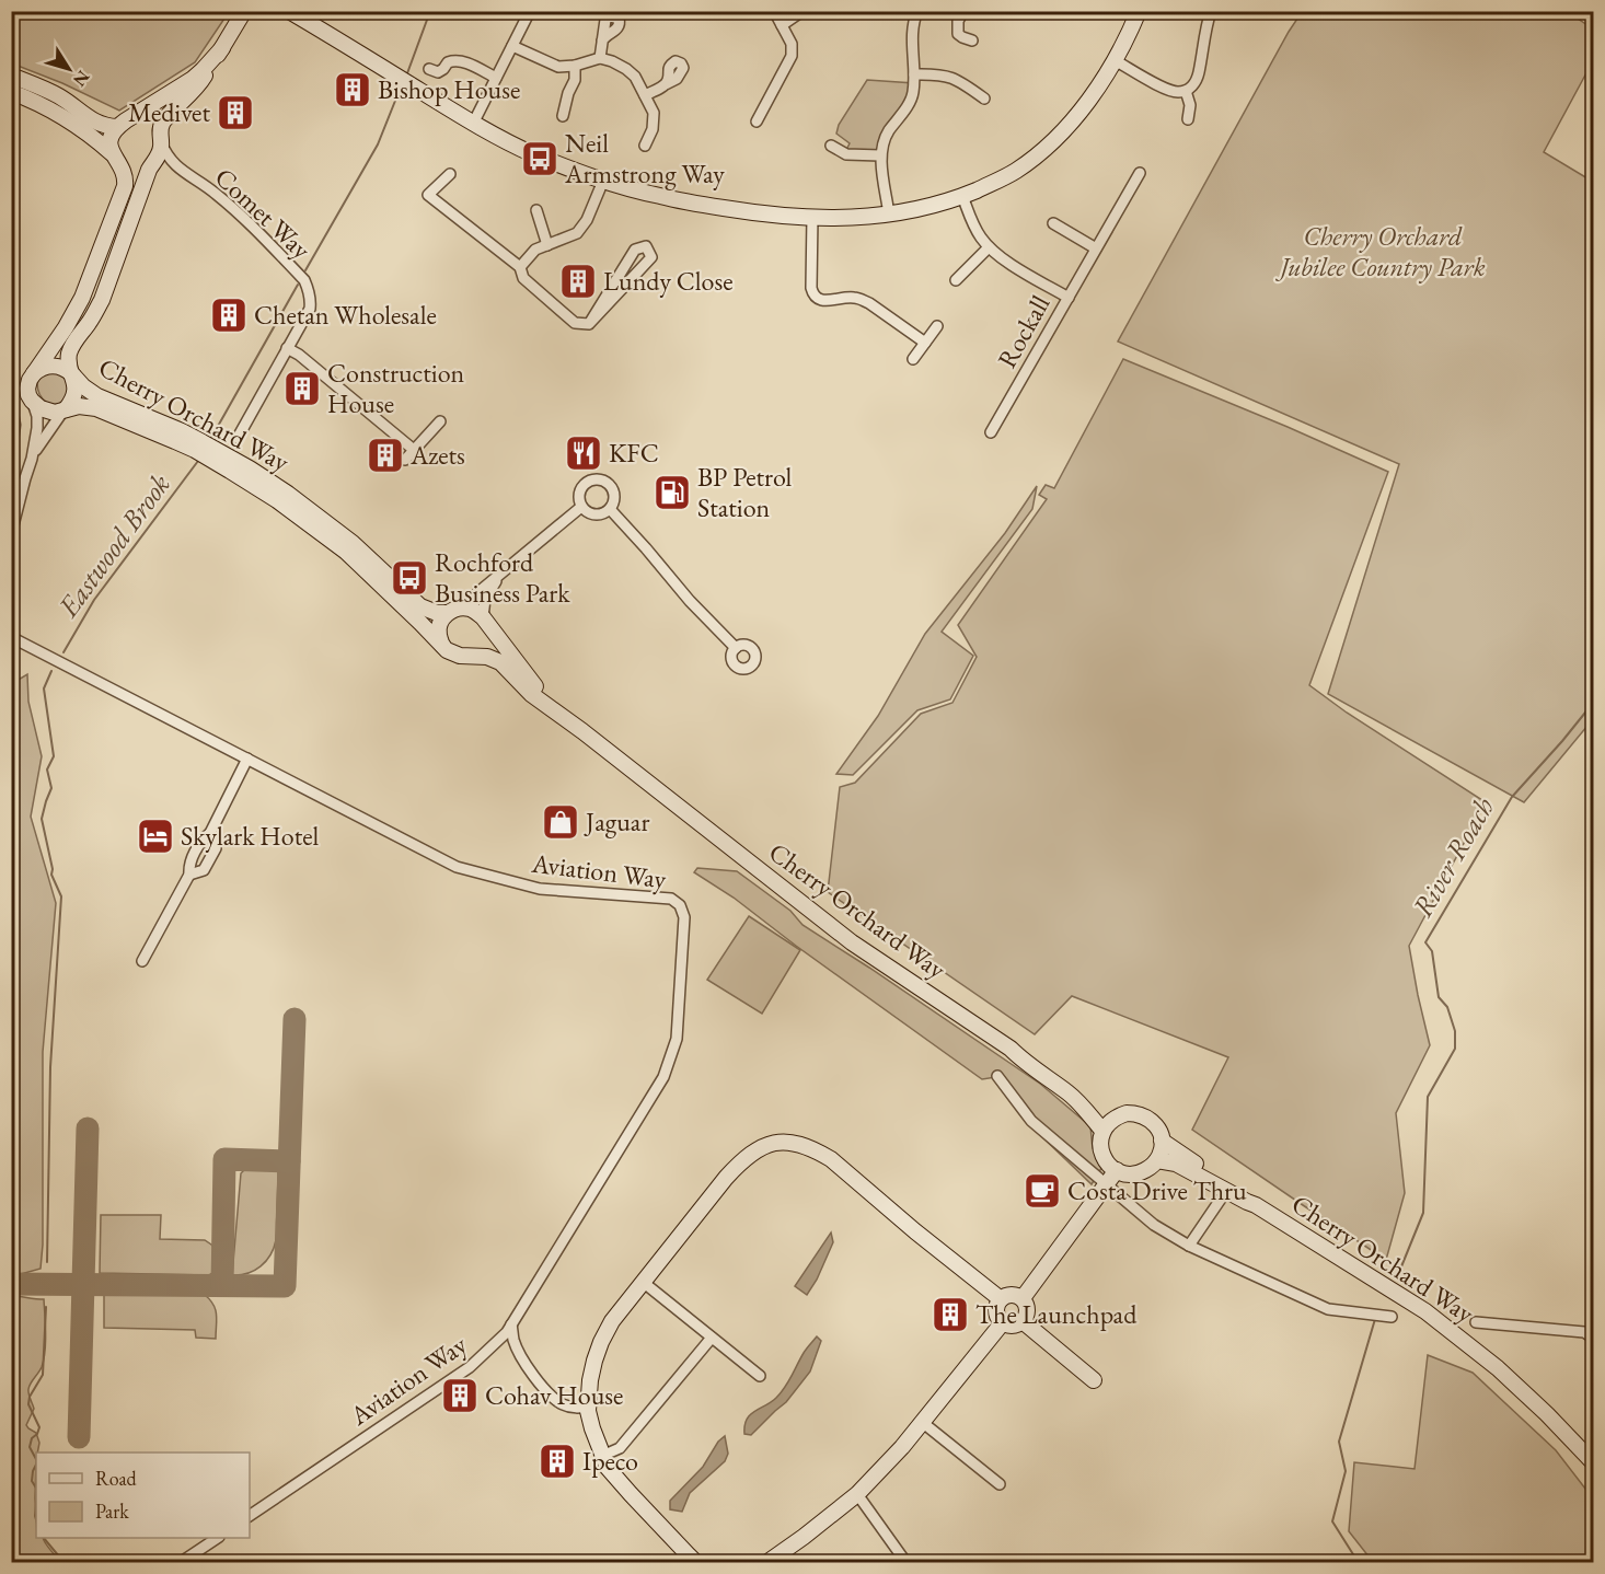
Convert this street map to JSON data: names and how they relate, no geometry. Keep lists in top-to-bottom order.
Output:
{
  "streets": {
    "main road": ["Cherry Orchard Way"],
    "street": ["Comet Way", "Rockall", "Aviation Way"]
  },
  "water": ["Eastwood Brook", "River Roach"],
  "parks": ["Cherry Orchard Jubilee Country Park"],
  "places": {
    "building": [
      "Bishop House",
      "Medivet",
      "Lundy Close",
      "Chetan Wholesale",
      "Construction House",
      "Azets",
      "The Launchpad",
      "Cohav House",
      "Ipeco"
    ],
    "bus stop": ["Neil Armstrong Way", "Rochford Business Park"],
    "restaurant": ["KFC"],
    "fuel station": ["BP Petrol Station"],
    "shop": ["Jaguar"],
    "hotel": ["Skylark Hotel"],
    "cafe": ["Costa Drive Thru"]
  },
  "legend": ["Road", "Park"],
  "north": "bottom right"
}
